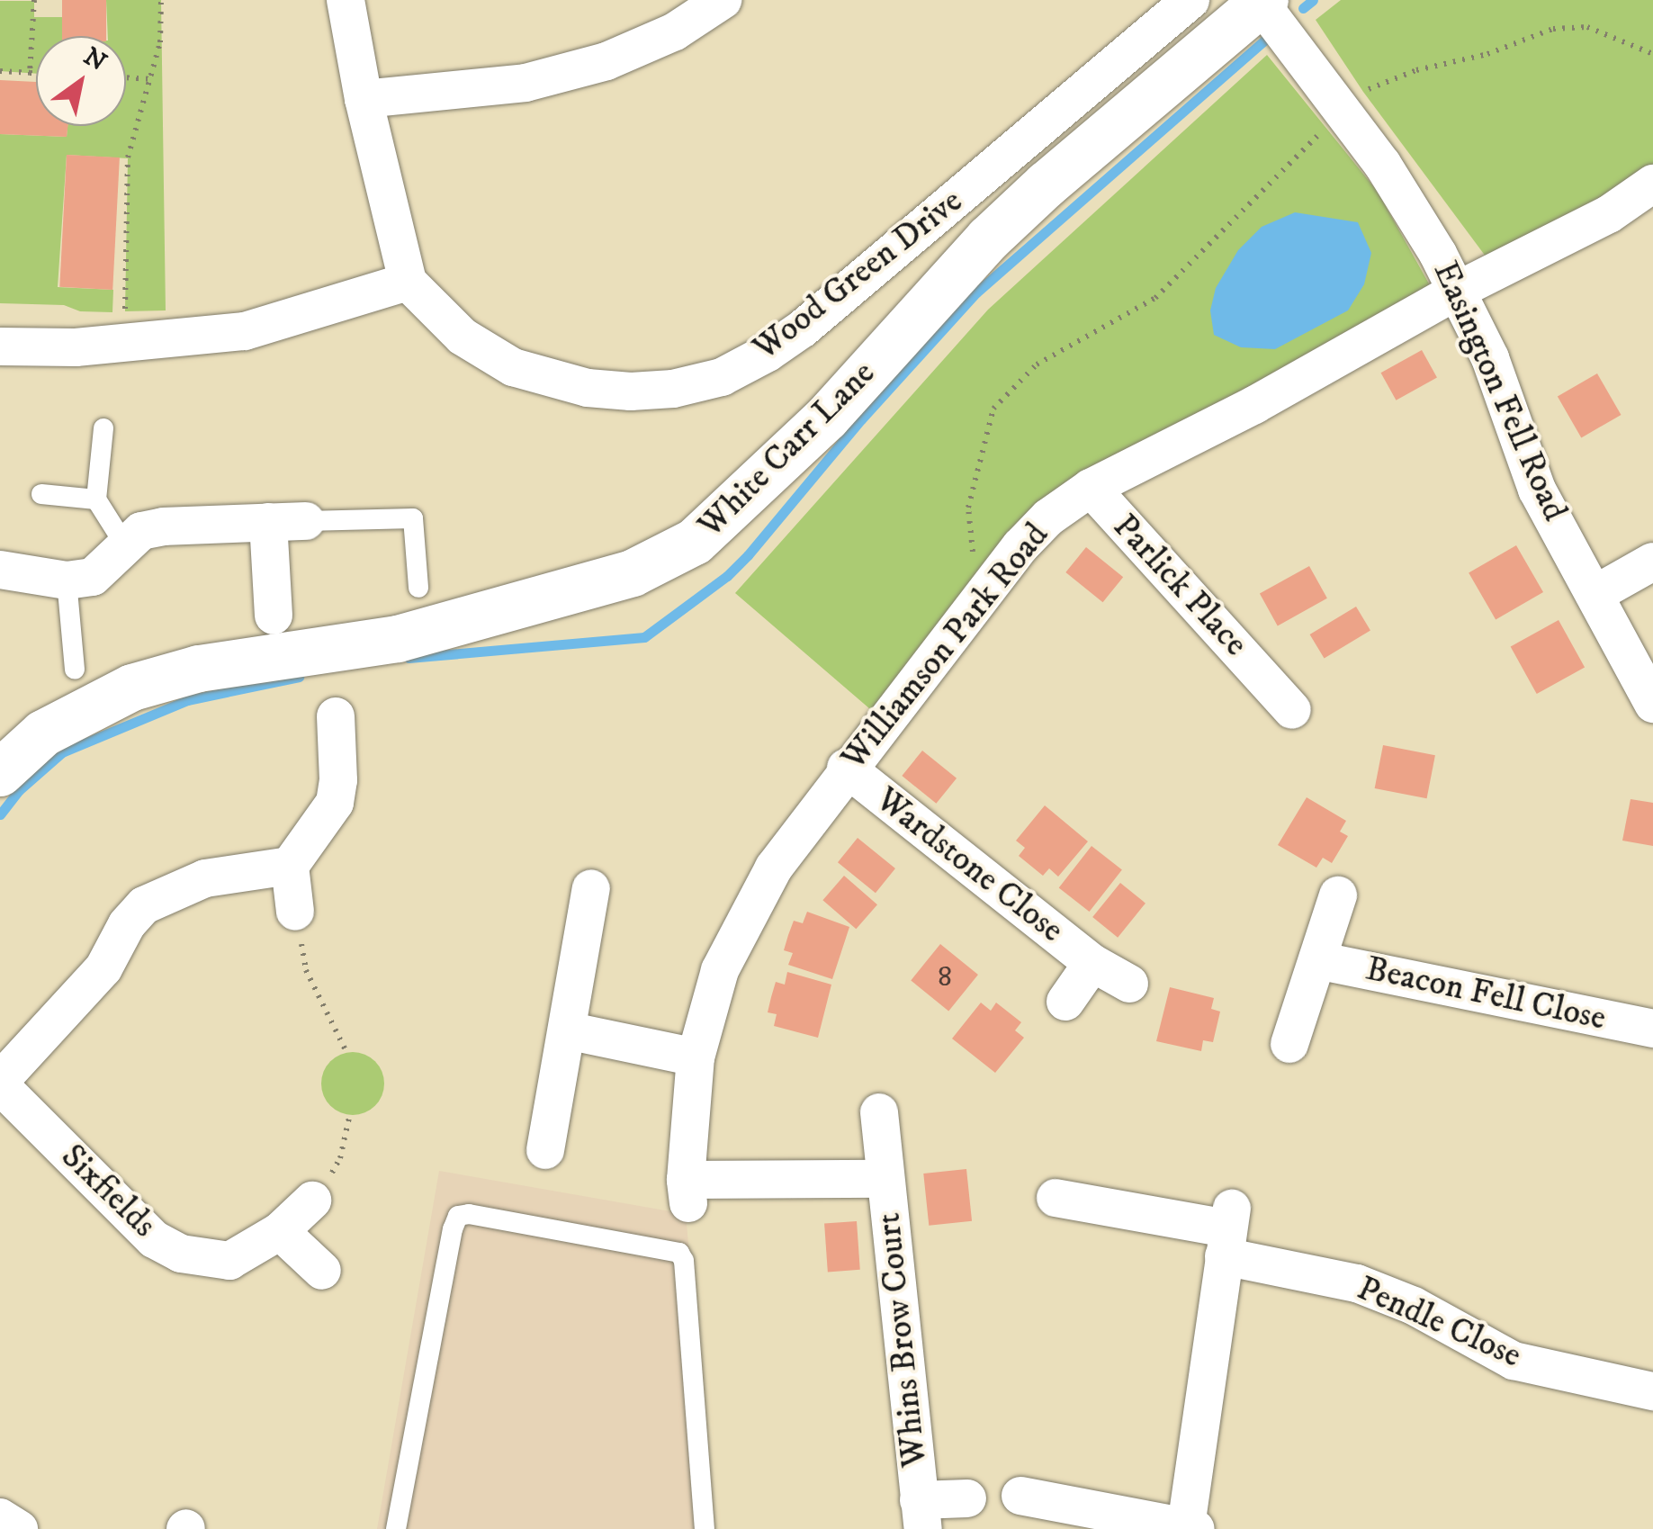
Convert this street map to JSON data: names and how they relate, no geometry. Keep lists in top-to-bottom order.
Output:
{
  "streets": {
    "street": [
      "Wood Green Drive",
      "Easington Fell Road",
      "White Carr Lane",
      "Parlick Place",
      "Williamson Park Road",
      "Wardstone Close",
      "Beacon Fell Close",
      "Sixfields",
      "Pendle Close",
      "Whins Brow Court"
    ]
  },
  "crossings": [
    ["Easington Fell Road", "White Carr Lane"],
    ["Easington Fell Road", "Williamson Park Road"],
    ["Parlick Place", "Williamson Park Road"],
    ["Williamson Park Road", "Wardstone Close"],
    ["Williamson Park Road", "Whins Brow Court"]
  ],
  "house_numbers": ["8"],
  "north": "top right"
}
